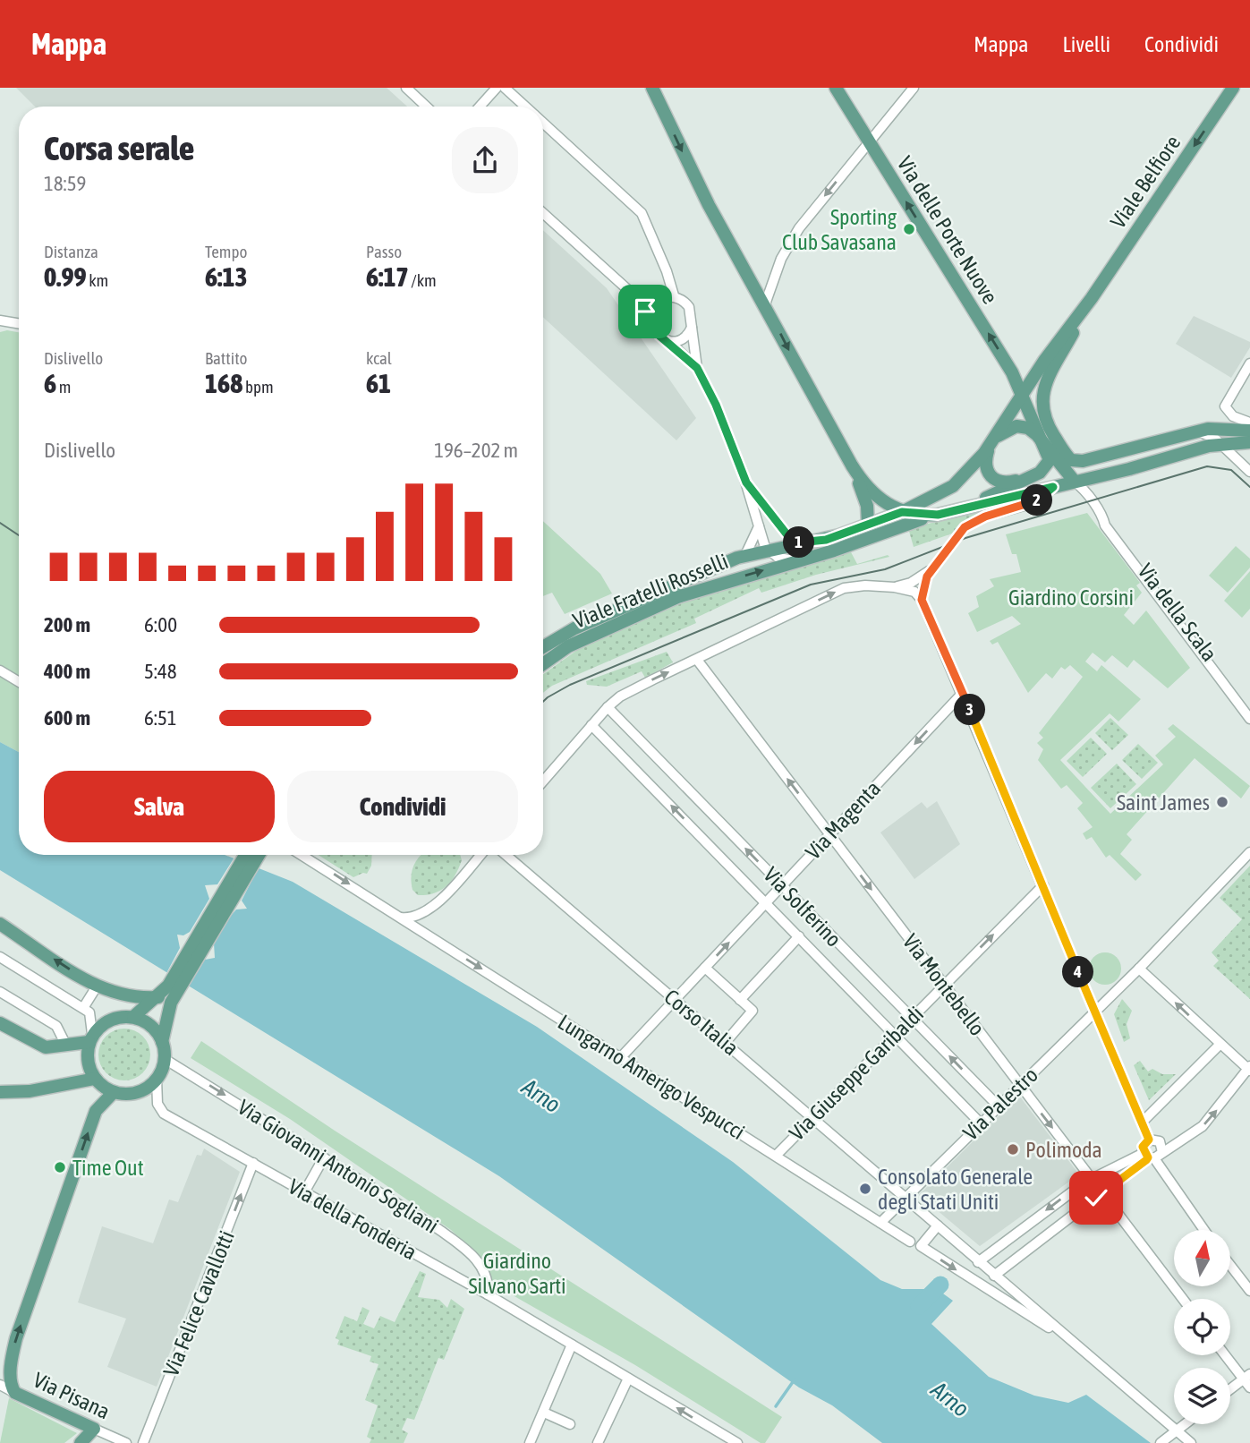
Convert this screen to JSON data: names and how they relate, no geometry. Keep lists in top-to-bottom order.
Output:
{
  "streets": {
    "main road": [
      "Viale Belfiore",
      "Via delle Porte Nuove",
      "Viale Fratelli Rosselli",
      "Via Pisana"
    ],
    "street": [
      "Via della Scala",
      "Via Magenta",
      "Via Solferino",
      "Via Montebello",
      "Corso Italia",
      "Via Giuseppe Garibaldi",
      "Lungarno Amerigo Vespucci",
      "Via Palestro",
      "Via Giovanni Antonio Sogliani",
      "Via della Fonderia",
      "Via Felice Cavallotti"
    ]
  },
  "crossings": [
    ["Viale Belfiore", "Via delle Porte Nuove"],
    ["Viale Belfiore", "Viale Fratelli Rosselli"],
    ["Via Magenta", "Via Solferino"],
    ["Via Magenta", "Via Montebello"],
    ["Via Magenta", "Corso Italia"],
    ["Via Magenta", "Lungarno Amerigo Vespucci"],
    ["Via Solferino", "Via Giuseppe Garibaldi"],
    ["Via Solferino", "Via Palestro"],
    ["Via Montebello", "Via Giuseppe Garibaldi"],
    ["Via Montebello", "Via Palestro"],
    ["Corso Italia", "Via Giuseppe Garibaldi"],
    ["Corso Italia", "Via Palestro"],
    ["Via Giuseppe Garibaldi", "Lungarno Amerigo Vespucci"],
    ["Via Giovanni Antonio Sogliani", "Via della Fonderia"],
    ["Via della Fonderia", "Via Felice Cavallotti"]
  ],
  "one_way": [
    "Via delle Porte Nuove",
    "Via Solferino",
    "Via Giuseppe Garibaldi",
    "Lungarno Amerigo Vespucci",
    "Via Giovanni Antonio Sogliani",
    "Via Felice Cavallotti"
  ],
  "water": ["Arno"],
  "parks": ["Giardino Corsini", "Giardino Silvano Sarti"],
  "places": [
    "Sporting Club Savasana",
    "Saint James",
    "Polimoda",
    "Time Out",
    "Consolato Generale degli Stati Uniti"
  ],
  "north": "top",
  "page": {
    "header": "Mappa",
    "nav": ["Mappa", "Livelli", "Condividi"],
    "heading": ["Corsa serale", "18:59"],
    "stats": [
      ["Distanza", "0.99 km"],
      ["Tempo", "6:13"],
      ["Passo", "6:17 /km"],
      ["Dislivello", "6 m"],
      ["Battito", "168 bpm"],
      ["kcal", "61"]
    ],
    "chart": ["Dislivello", "196–202 m"],
    "pins": [
      "2",
      "1",
      "3",
      "4"
    ],
    "list": [
      {
        "name": "200 m",
        "note": "6:00"
      },
      {
        "name": "400 m",
        "note": "5:48"
      },
      {
        "name": "600 m",
        "note": "6:51"
      }
    ],
    "buttons": ["Salva", "Condividi"]
  }
}
